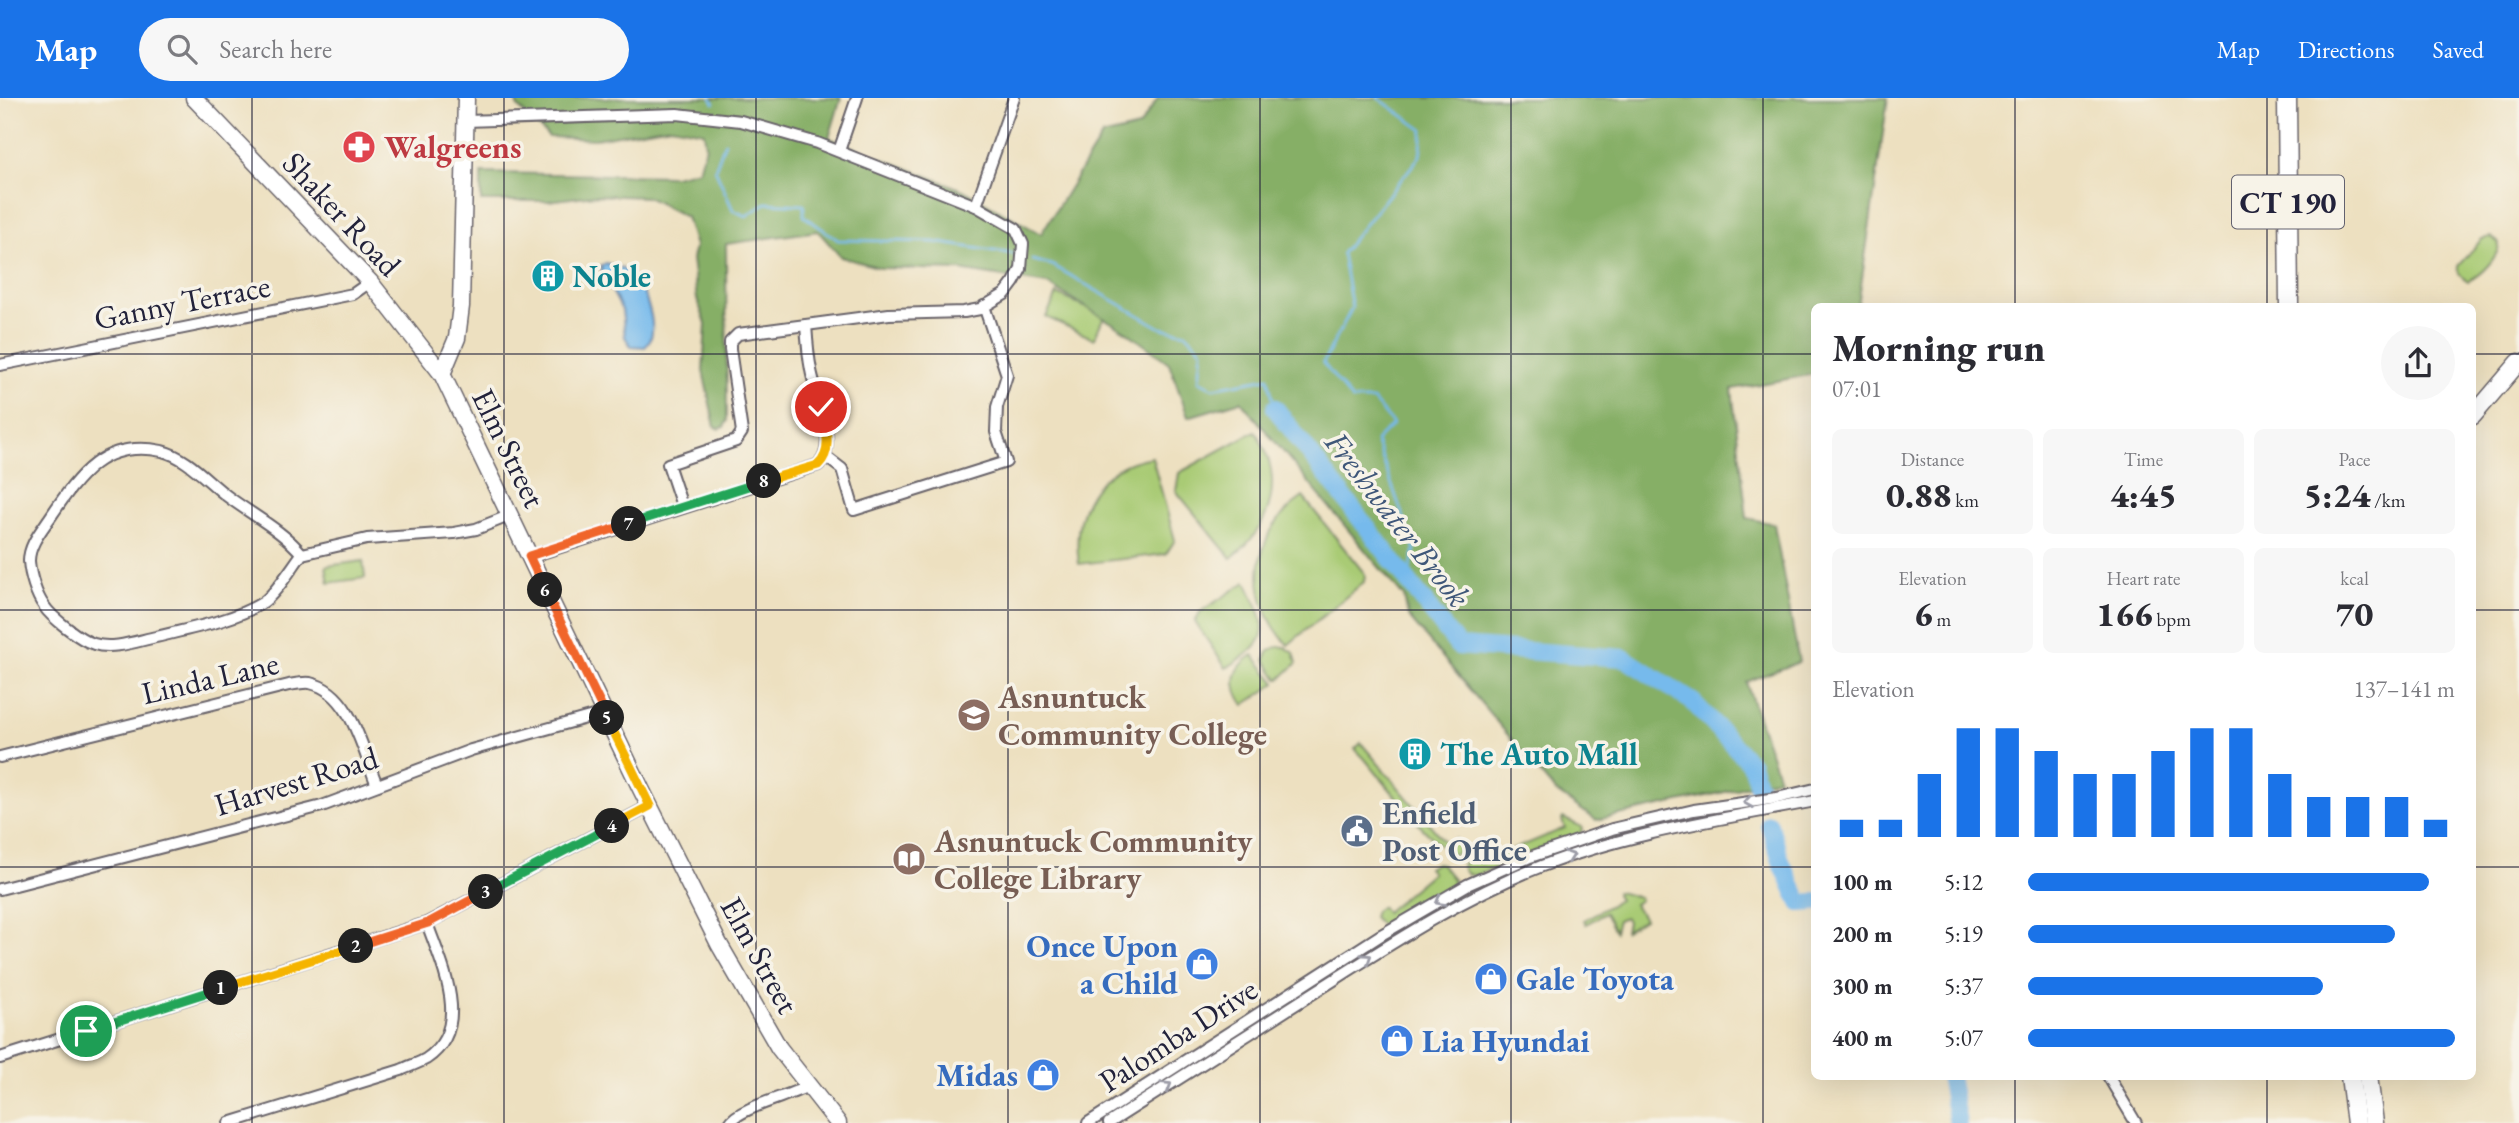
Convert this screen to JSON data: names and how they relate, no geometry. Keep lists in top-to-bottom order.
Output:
{
  "streets": {
    "main road": ["CT 190", "Shaker Road", "Elm Street"],
    "street": [
      "Ganny Terrace",
      "Linda Lane",
      "Harvest Road",
      "Palomba Drive"
    ]
  },
  "crossings": [
    ["Shaker Road", "Ganny Terrace"],
    ["Shaker Road", "Elm Street"],
    ["Elm Street", "Harvest Road"],
    ["Linda Lane", "Harvest Road"]
  ],
  "water": ["Freshwater Brook"],
  "places": {
    "pharmacy": ["Walgreens"],
    "building": ["Noble", "The Auto Mall"],
    "school or university": ["Asnuntuck Community College"],
    "public building": ["Enfield Post Office"],
    "library": ["Asnuntuck Community College Library"],
    "shop": [
      "Once Upon a Child",
      "Gale Toyota",
      "Lia Hyundai",
      "Midas"
    ]
  },
  "page": {
    "header": "Map",
    "search": "Search here",
    "nav": ["Map", "Directions", "Saved"],
    "heading": ["Morning run", "07:01"],
    "stats": [
      ["Distance", "0.88 km"],
      ["Time", "4:45"],
      ["Pace", "5:24 /km"],
      ["Elevation", "6 m"],
      ["Heart rate", "166 bpm"],
      ["kcal", "70"]
    ],
    "pins": [
      "8",
      "7",
      "6",
      "5",
      "4",
      "3",
      "2",
      "1"
    ],
    "chart": ["Elevation", "137–141 m"],
    "list": [
      {
        "name": "100 m",
        "note": "5:12"
      },
      {
        "name": "200 m",
        "note": "5:19"
      },
      {
        "name": "300 m",
        "note": "5:37"
      },
      {
        "name": "400 m",
        "note": "5:07"
      }
    ]
  }
}
